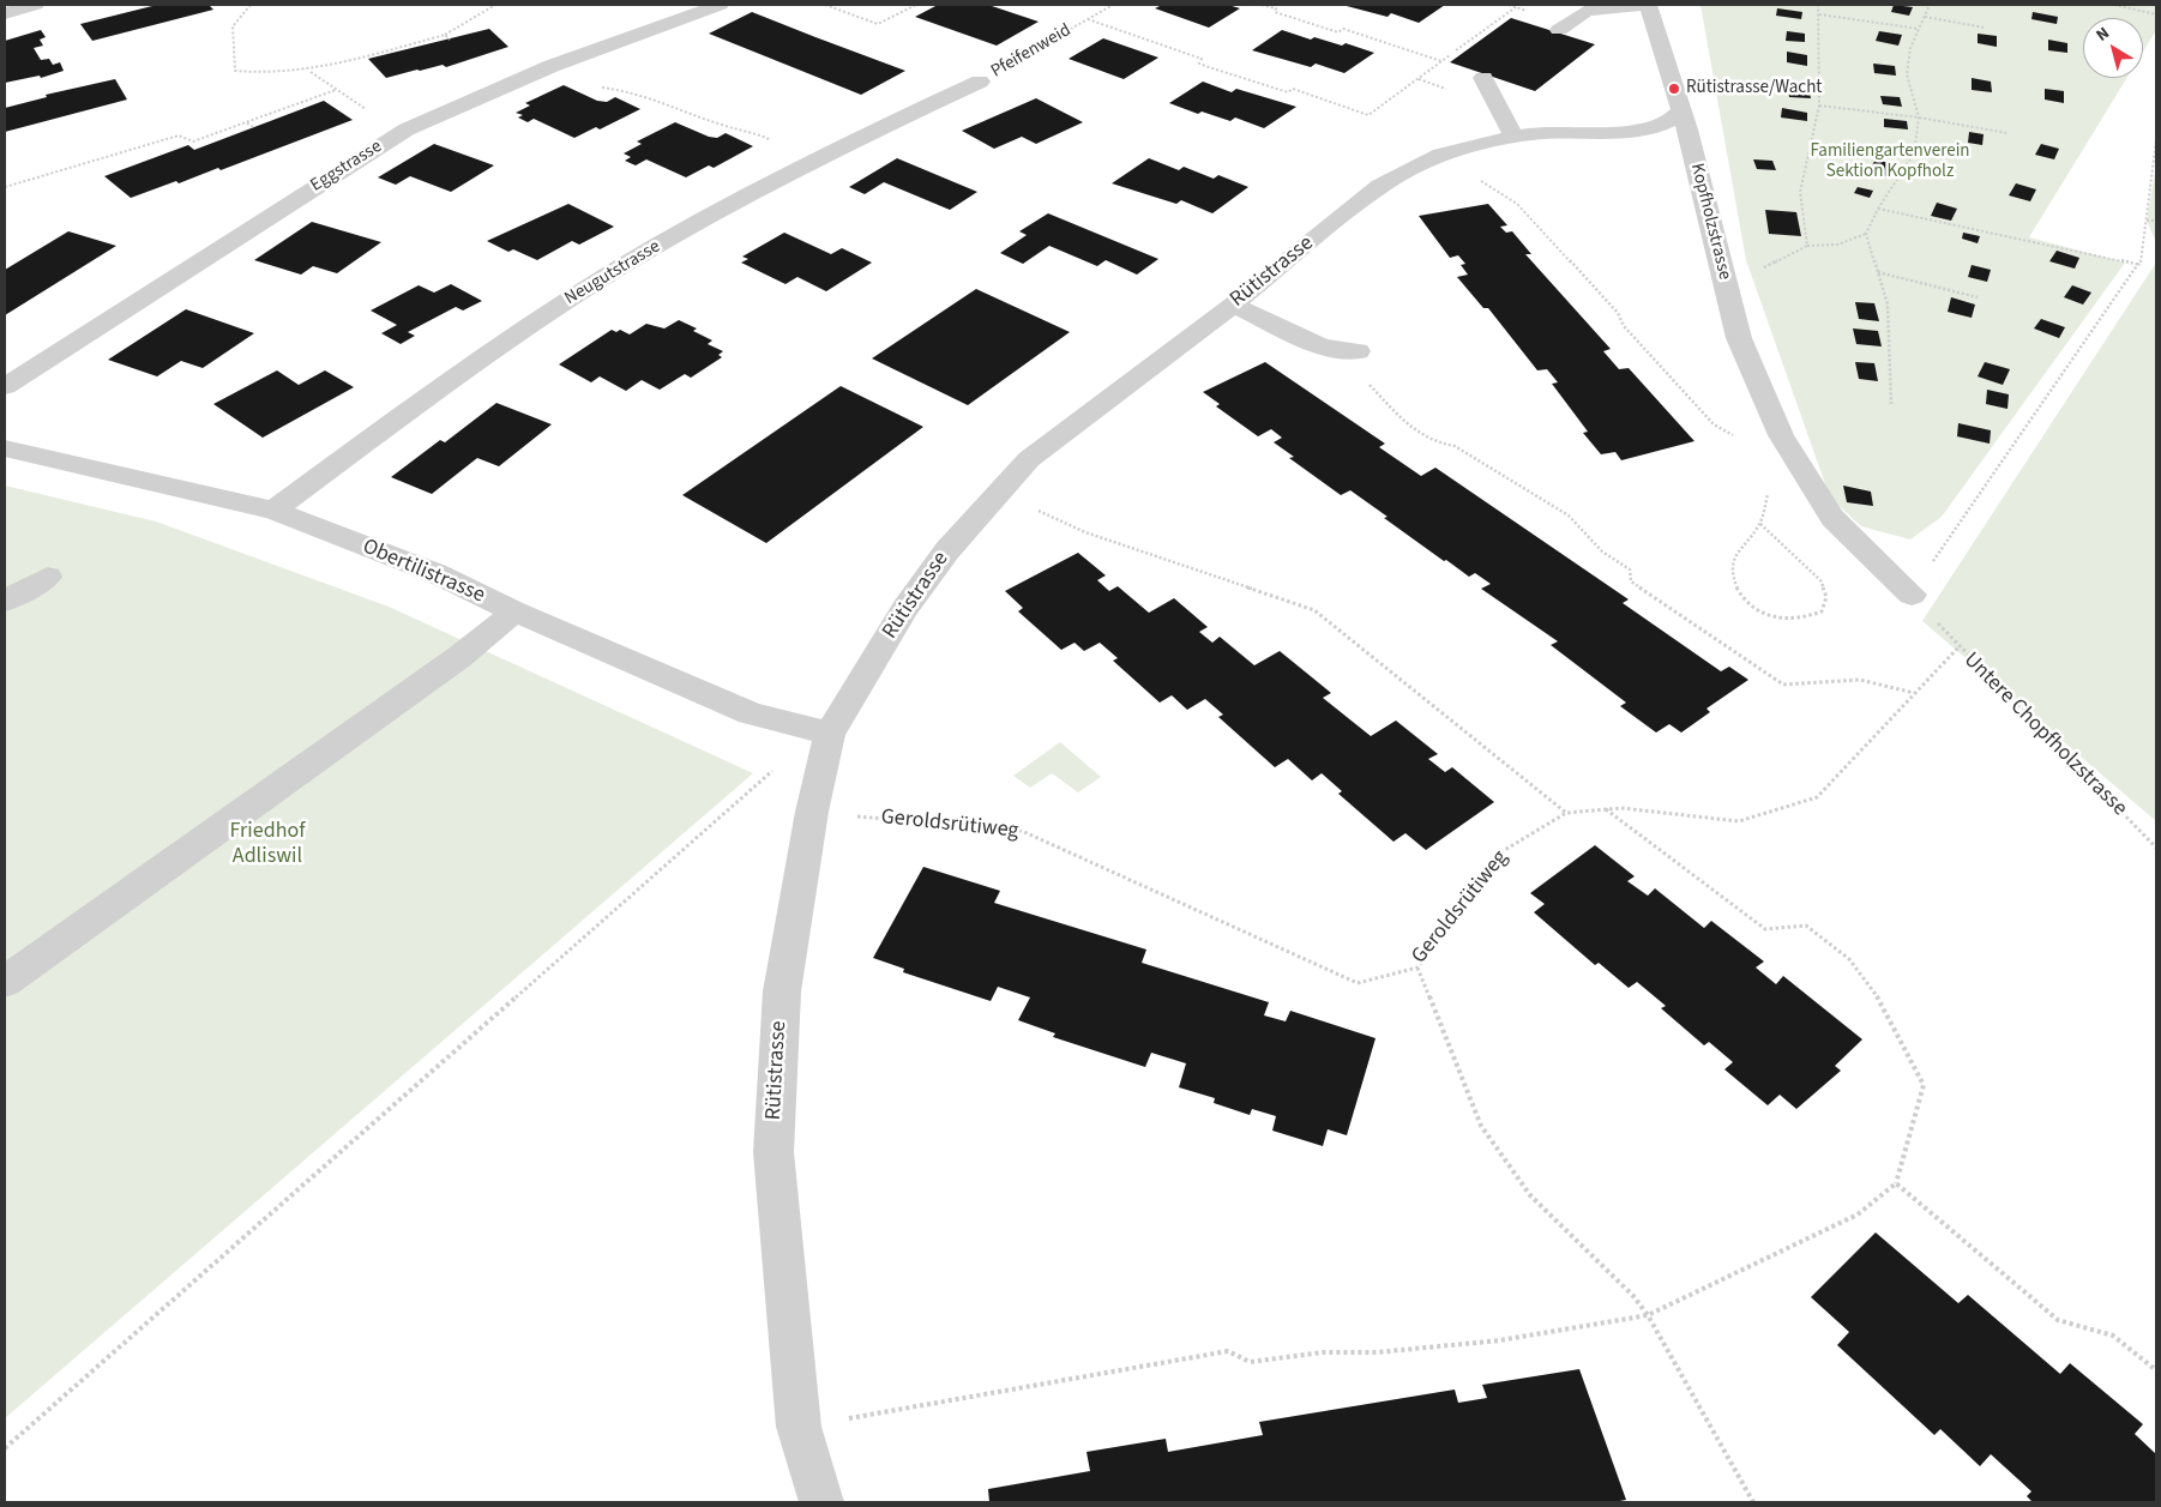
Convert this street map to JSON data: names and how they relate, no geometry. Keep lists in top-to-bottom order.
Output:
{
  "streets": {
    "street": [
      "Eggstrasse",
      "Kopfholzstrasse",
      "Rütistrasse",
      "Neugutstrasse",
      "Obertilistrasse"
    ],
    "path": ["Pfeifenweid", "Untere Chopfholzstrasse", "Geroldsrütiweg"]
  },
  "crossings": [
    ["Pfeifenweid", "Neugutstrasse"],
    ["Kopfholzstrasse", "Rütistrasse"],
    ["Rütistrasse", "Obertilistrasse"],
    ["Rütistrasse", "Geroldsrütiweg"],
    ["Neugutstrasse", "Obertilistrasse"],
    ["Untere Chopfholzstrasse", "Geroldsrütiweg"]
  ],
  "parks": ["Familiengartenverein Sektion Kopfholz", "Friedhof Adliswil"],
  "places": ["Rütistrasse/Wacht"],
  "north": "top left"
}
